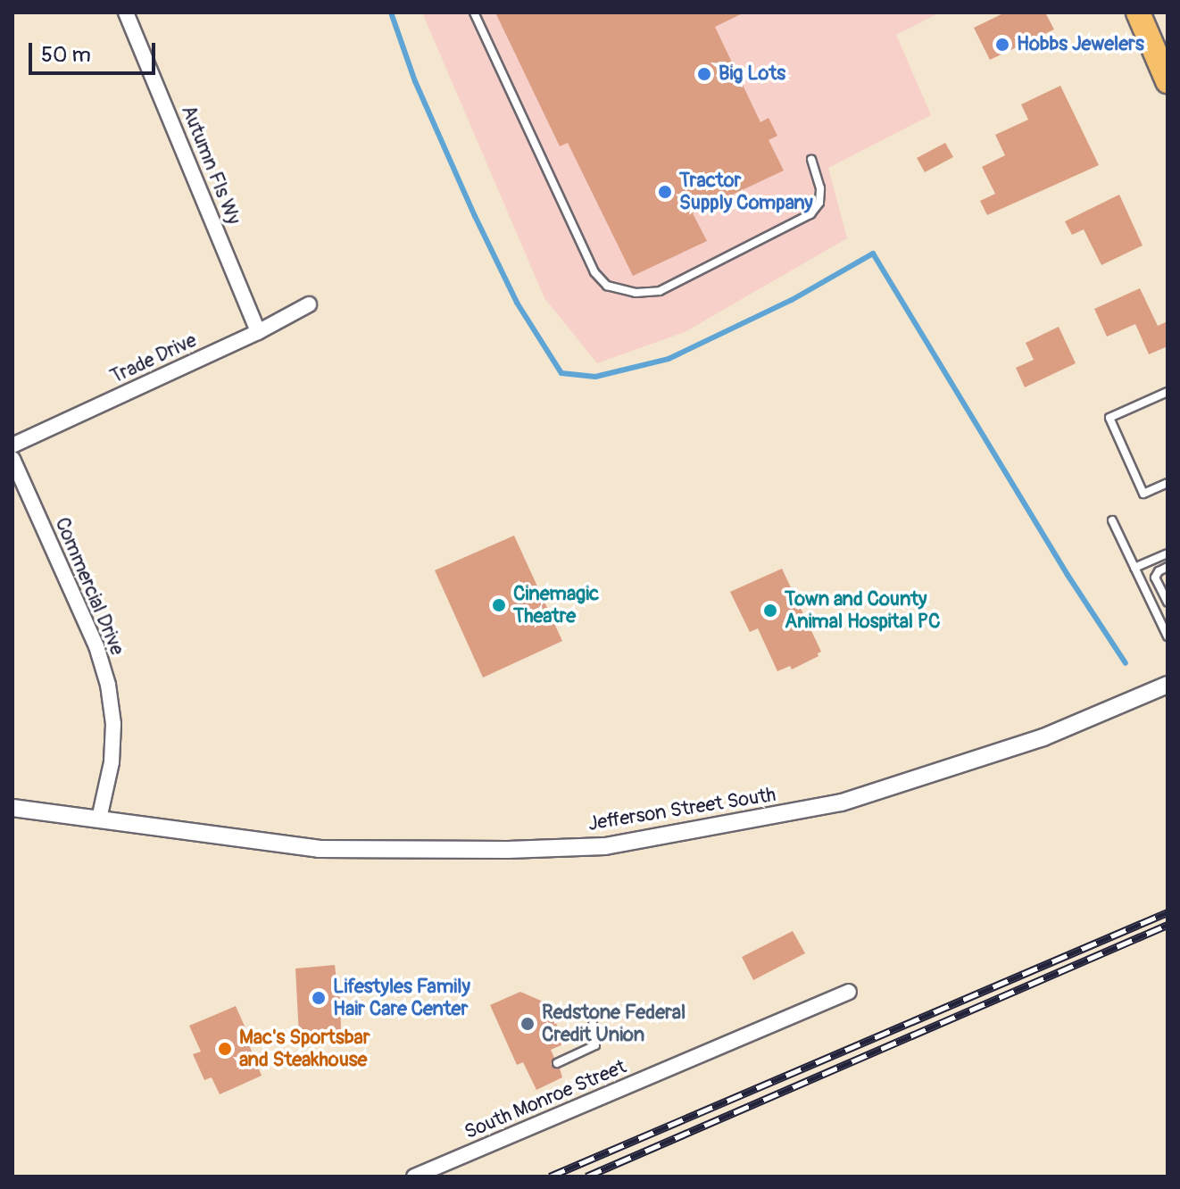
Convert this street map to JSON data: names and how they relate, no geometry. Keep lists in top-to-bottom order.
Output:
{
  "streets": {
    "street": [
      "Autumn Fls Wy",
      "Trade Drive",
      "Commercial Drive",
      "Jefferson Street South",
      "South Monroe Street"
    ]
  },
  "crossings": [
    ["Autumn Fls Wy", "Trade Drive"],
    ["Commercial Drive", "Jefferson Street South"]
  ],
  "places": [
    "Hobbs Jewelers",
    "Big Lots",
    "Tractor Supply Company",
    "Cinemagic Theatre",
    "Town and County Animal Hospital PC",
    "Lifestyles Family Hair Care Center",
    "Redstone Federal Credit Union",
    "Mac's Sportsbar and Steakhouse"
  ],
  "scale_bar": "50 m"
}
